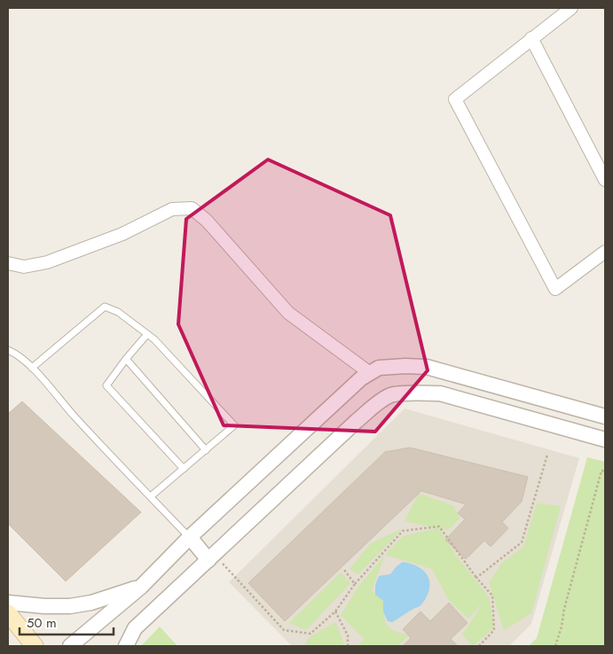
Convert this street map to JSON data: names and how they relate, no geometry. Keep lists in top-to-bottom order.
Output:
{
  "scale_bar": "50 m"
}
